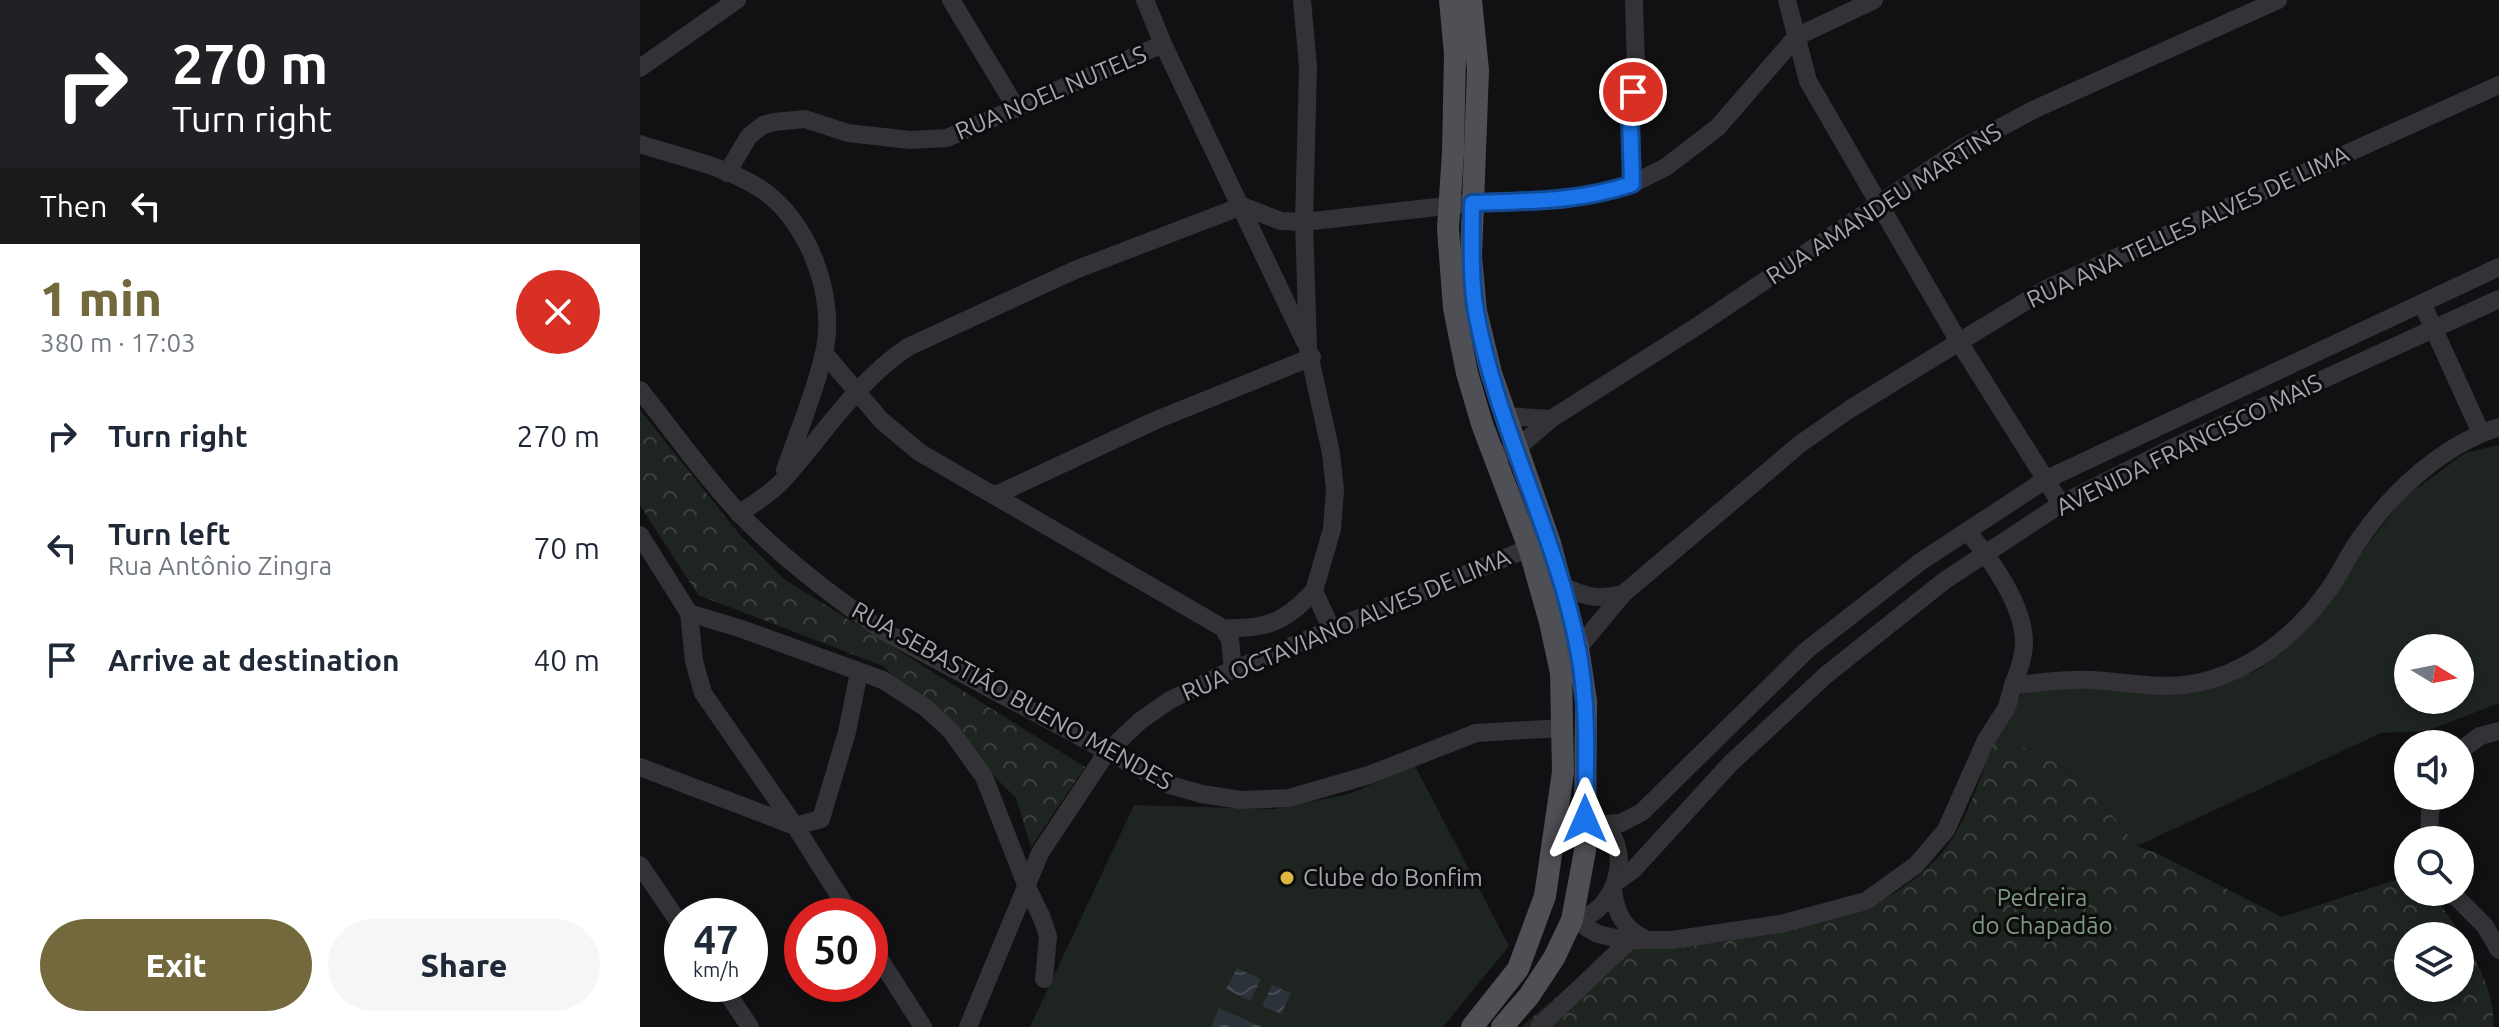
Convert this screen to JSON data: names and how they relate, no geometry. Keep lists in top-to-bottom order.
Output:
{
  "streets": {
    "street": [
      "RUA NOEL NUTELS",
      "RUA AMANDEU MARTINS",
      "RUA ANA TELLES ALVES DE LIMA",
      "AVENIDA FRANCISCO MAIS",
      "RUA OCTAVIANO ALVES DE LIMA",
      "RUA SEBASTIÃO BUENO MENDES"
    ]
  },
  "crossings": [
    ["RUA OCTAVIANO ALVES DE LIMA", "RUA SEBASTIÃO BUENO MENDES"]
  ],
  "parks": ["Pedreira do Chapadão"],
  "places": ["Clube do Bonfim"],
  "north": "right",
  "page": {
    "turn": ["270 m", "Turn right"],
    "then": "Then",
    "heading": ["1 min", "380 m · 17:03"],
    "list": [
      {
        "name": "Turn right",
        "value": "270 m"
      },
      {
        "name": "Turn left",
        "note": "Rua Antônio Zingra",
        "value": "70 m"
      },
      {
        "name": "Arrive at destination",
        "value": "40 m"
      }
    ],
    "speed": "47 km/h",
    "limit": "50",
    "buttons": ["Exit", "Share"]
  }
}
